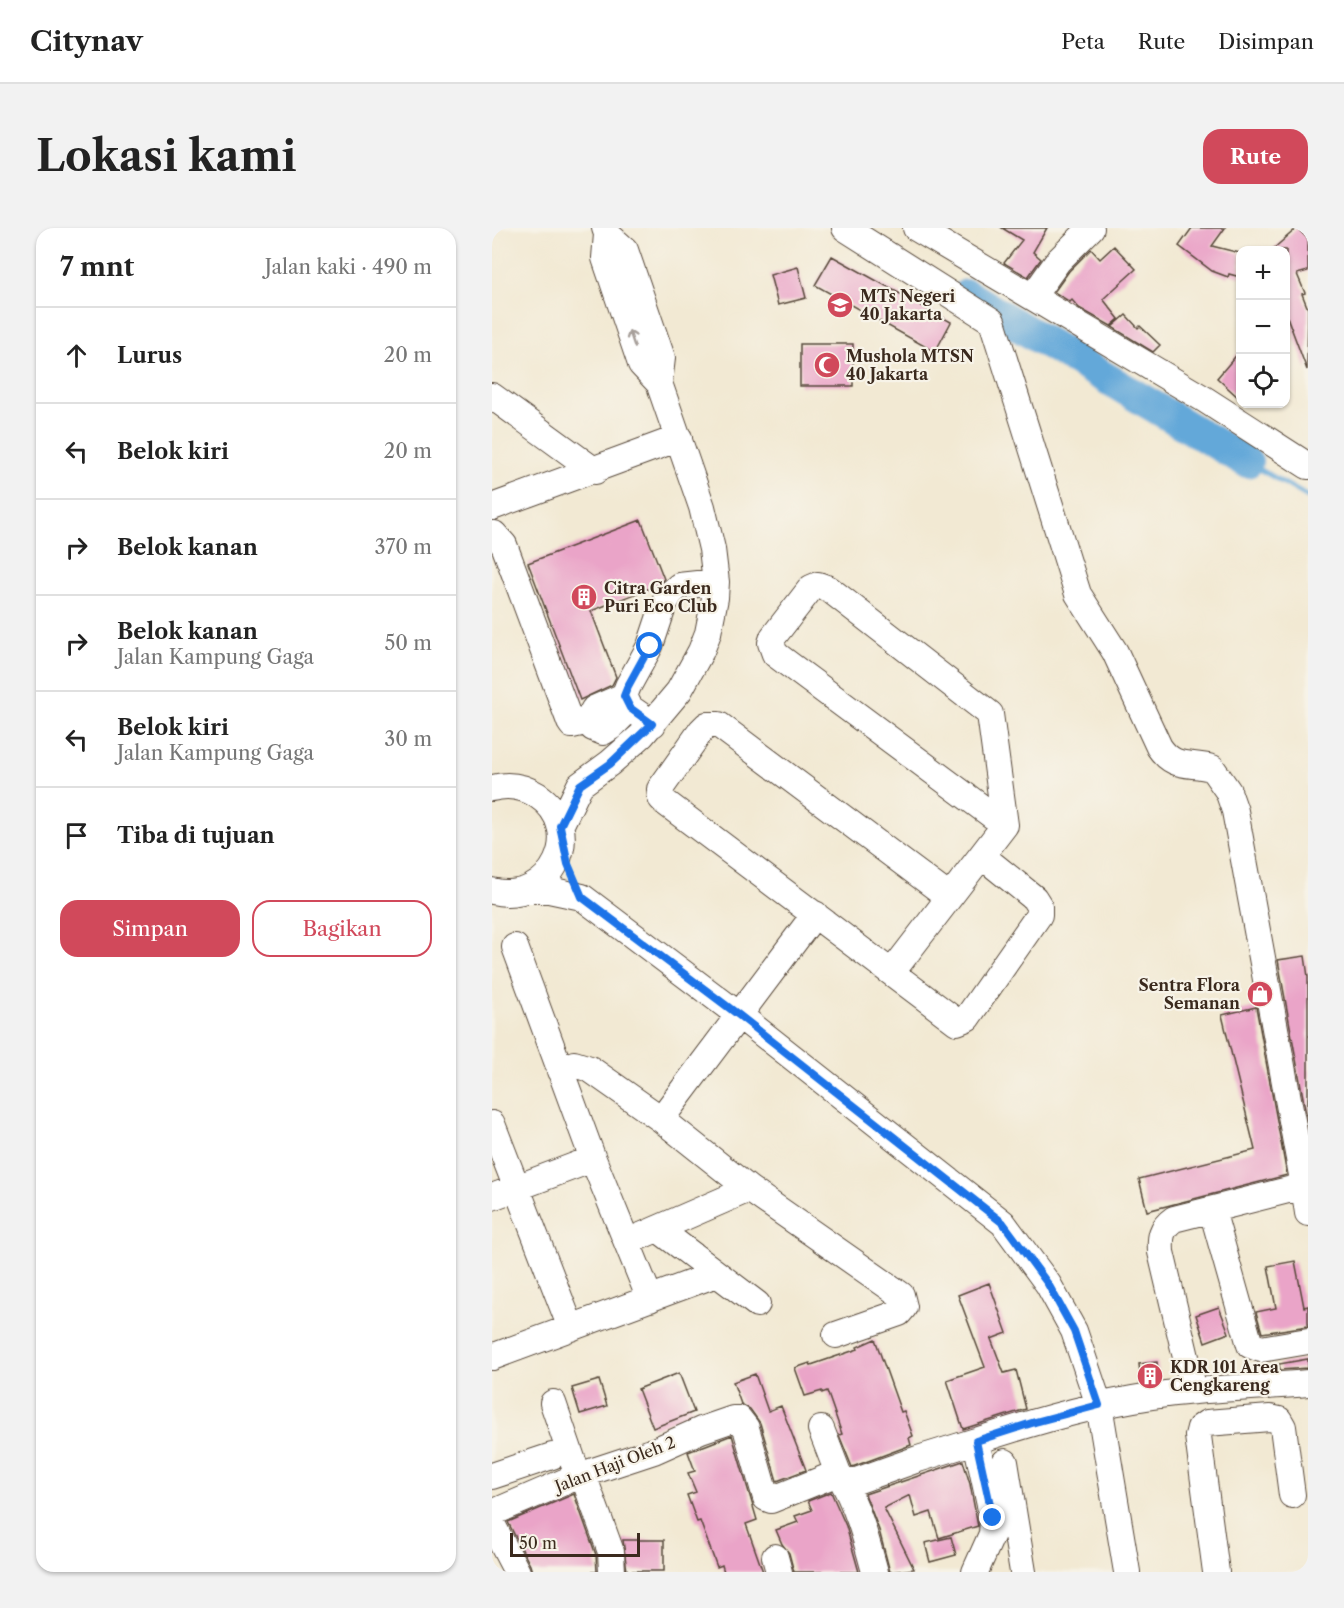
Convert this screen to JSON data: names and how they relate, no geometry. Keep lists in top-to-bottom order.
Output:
{
  "streets": {
    "street": ["Jalan Haji Oleh 2"]
  },
  "places": {
    "school or university": ["MTs Negeri 40 Jakarta"],
    "mosque": ["Mushola MTSN 40 Jakarta"],
    "building": ["Citra Garden Puri Eco Club", "KDR 101 Area Cengkareng"],
    "shop": ["Sentra Flora Semanan"]
  },
  "scale_bar": "50 m",
  "page": {
    "header": "Citynav",
    "nav": ["Peta", "Rute", "Disimpan"],
    "buttons": [
      "Rute",
      ["Simpan", "Bagikan"]
    ],
    "title": "Lokasi kami",
    "heading": ["7 mnt", "Jalan kaki · 490 m"],
    "map_buttons": ["+", "−"],
    "list": [
      ["Lurus", "20 m"],
      ["Belok kiri", "20 m"],
      ["Belok kanan", "370 m"],
      ["Belok kanan", "Jalan Kampung Gaga", "50 m"],
      ["Belok kiri", "Jalan Kampung Gaga", "30 m"],
      "Tiba di tujuan"
    ],
    "scale": "50 m"
  }
}
